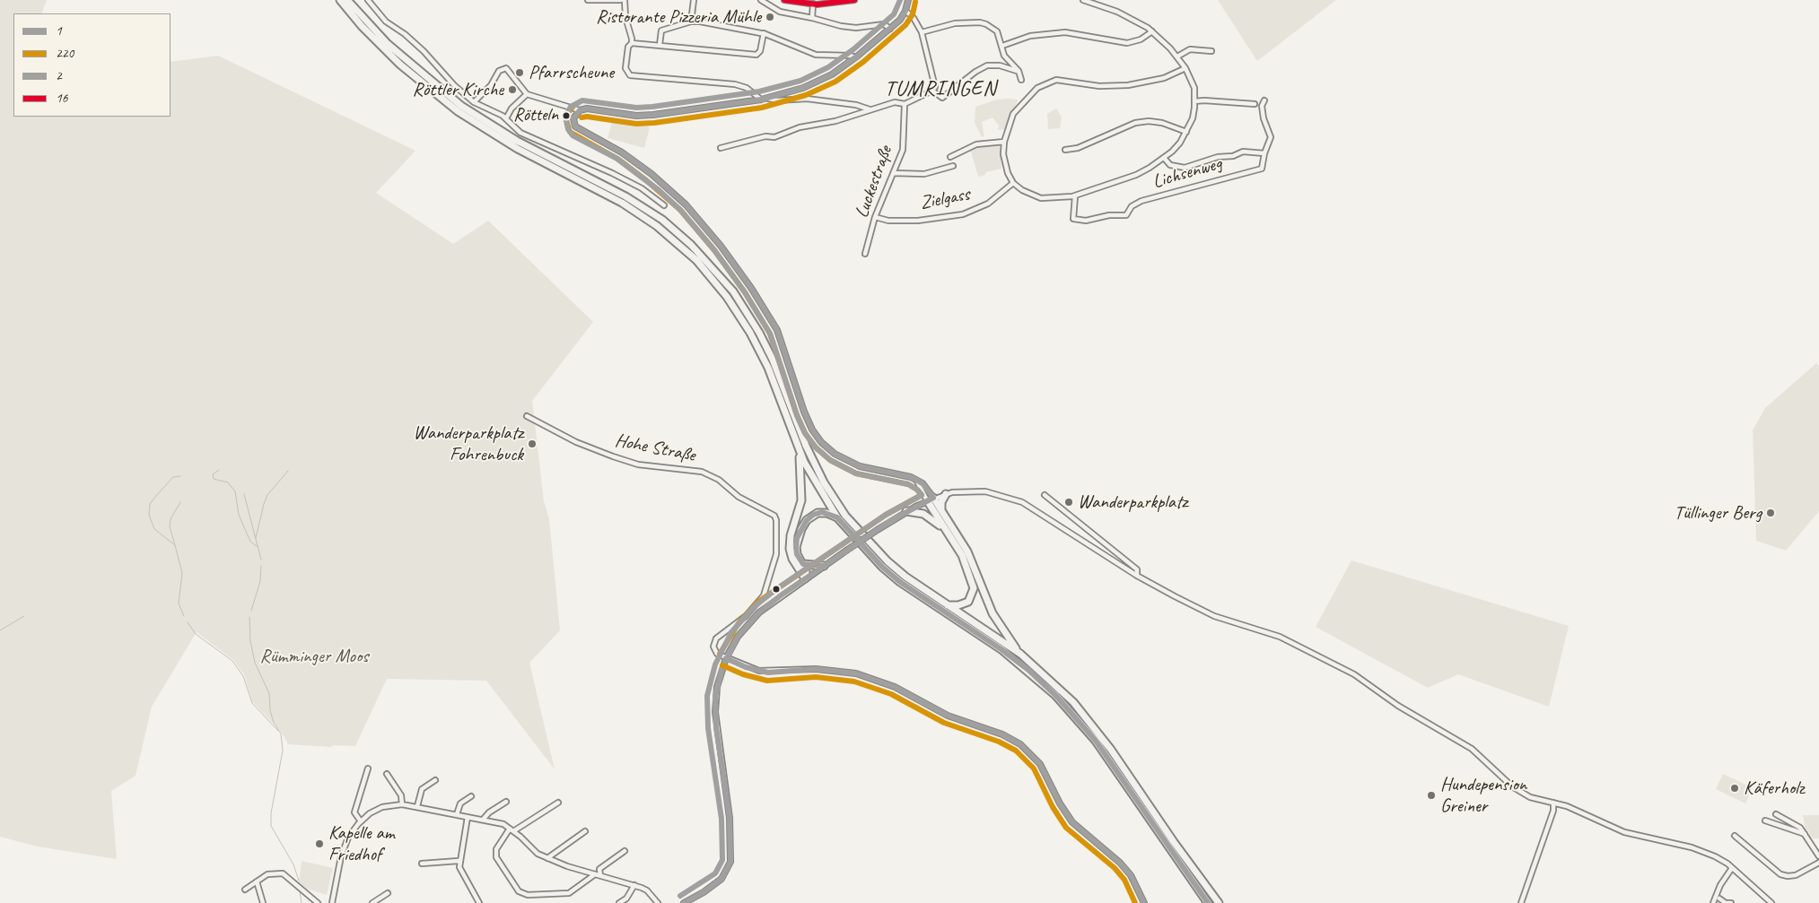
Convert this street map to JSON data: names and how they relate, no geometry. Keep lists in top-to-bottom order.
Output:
{
  "streets": {
    "street": [
      "Lichsenweg",
      "Luckestraße",
      "Zielgass",
      "Hohe Straße"
    ]
  },
  "crossings": [
    ["Luckestraße", "Zielgass"]
  ],
  "districts": ["TUMRINGEN"],
  "parks": ["Rümminger Moos"],
  "places": [
    "Ristorante Pizzeria Mühle",
    "Pfarrscheune",
    "Röttler Kirche",
    "Rötteln",
    "Wanderparkplatz Fohrenbuck",
    "Wanderparkplatz",
    "Tüllinger Berg",
    "Käferholz",
    "Hundepension Greiner",
    "Kapelle am Friedhof"
  ],
  "lines": [
    "transit line 1",
    "transit line 2",
    "transit line 16",
    "transit line 220"
  ],
  "legend": [
    "1",
    "220",
    "2",
    "16"
  ]
}
